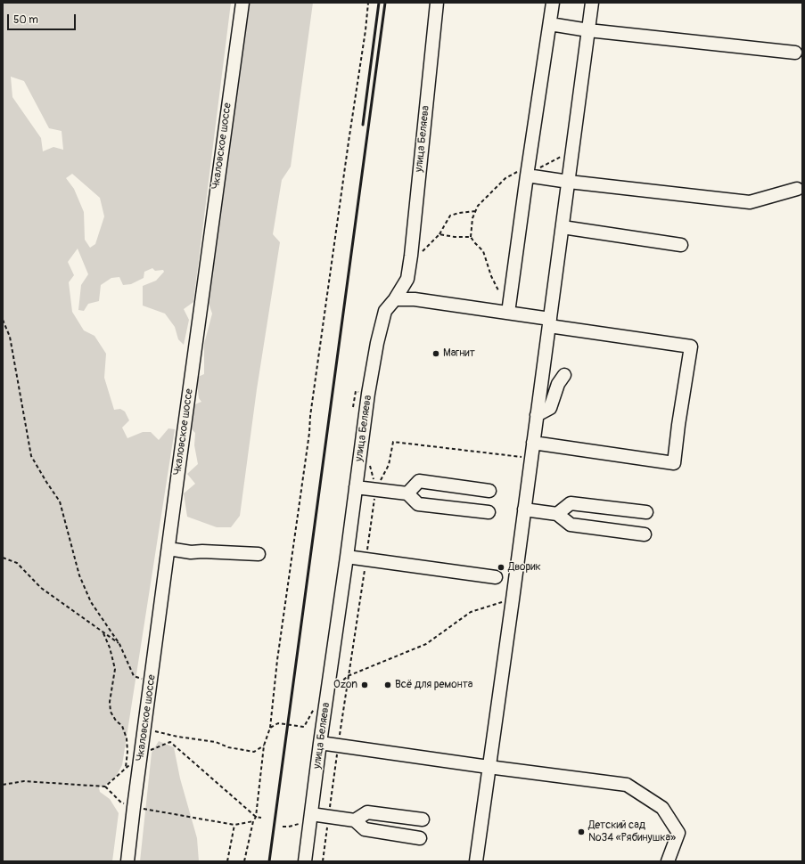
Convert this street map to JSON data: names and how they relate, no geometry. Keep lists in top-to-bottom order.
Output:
{
  "streets": {
    "street": ["улица Беляева", "Чкаловское шоссе"]
  },
  "places": [
    "Магнит",
    "Дворик",
    "Ozon",
    "Всё для ремонта",
    "Детский сад №34 «Рябинушка»"
  ],
  "scale_bar": "50 m"
}
